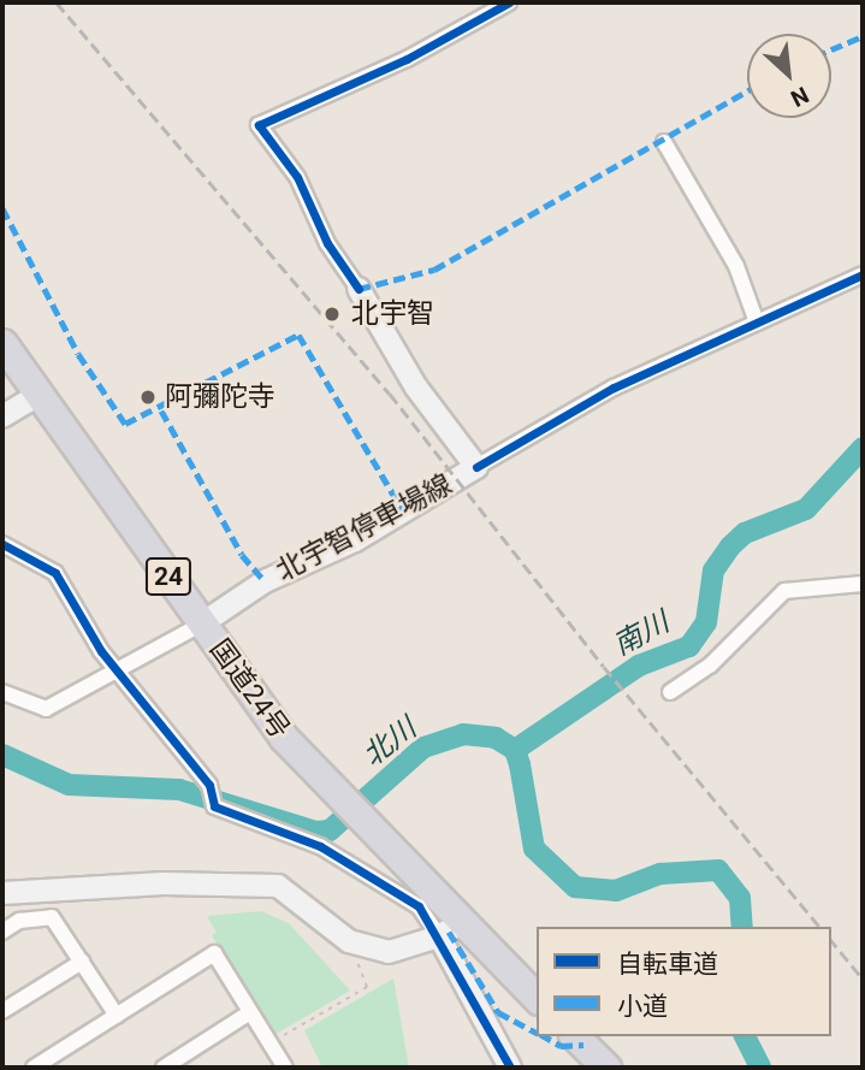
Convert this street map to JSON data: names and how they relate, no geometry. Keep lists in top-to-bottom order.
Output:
{
  "streets": {
    "highway": ["24", "国道24号"],
    "street": ["北宇智停車場線"]
  },
  "crossings": [
    ["北宇智停車場線", "国道24号"]
  ],
  "water": ["南川", "北川"],
  "places": ["北宇智", "阿彌陀寺"],
  "legend": ["自転車道", "小道"],
  "north": "bottom right"
}
